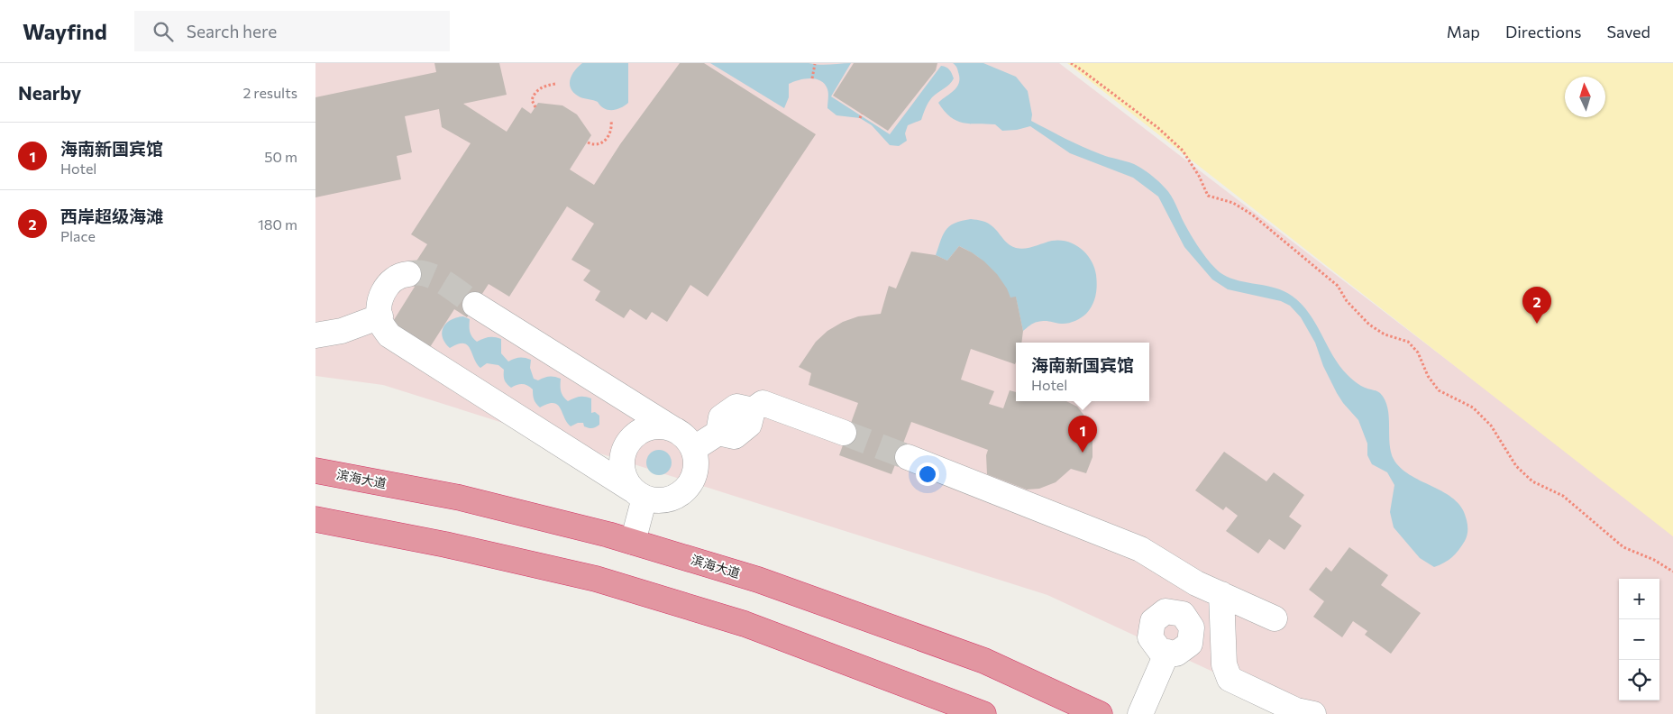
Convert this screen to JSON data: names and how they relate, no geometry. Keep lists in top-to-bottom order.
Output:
{
  "streets": {
    "highway": ["滨海大道"]
  },
  "north": "top",
  "page": {
    "header": "Wayfind",
    "search": "Search here",
    "nav": ["Map", "Directions", "Saved"],
    "heading": ["Nearby", "2 results"],
    "list": [
      {
        "mark": "1",
        "name": "海南新国宾馆",
        "note": "Hotel",
        "value": "50 m"
      },
      {
        "mark": "2",
        "name": "西岸超级海滩",
        "note": "Place",
        "value": "180 m"
      }
    ],
    "pins": ["2", "1"],
    "popup": ["海南新国宾馆", "Hotel"],
    "map_buttons": ["+", "−"]
  }
}
